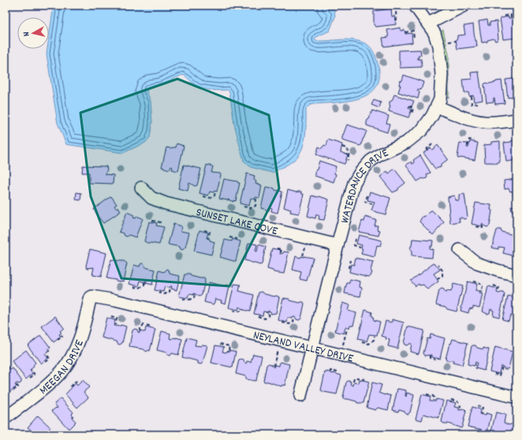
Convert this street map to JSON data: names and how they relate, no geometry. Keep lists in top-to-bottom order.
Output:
{
  "streets": {
    "street": [
      "WATERDANCE DRIVE",
      "SUNSET LAKE COVE",
      "NEYLAND VALLEY DRIVE",
      "MEEGAN DRIVE"
    ]
  },
  "crossings": [
    ["WATERDANCE DRIVE", "SUNSET LAKE COVE"],
    ["WATERDANCE DRIVE", "NEYLAND VALLEY DRIVE"],
    ["NEYLAND VALLEY DRIVE", "MEEGAN DRIVE"]
  ],
  "north": "left"
}
